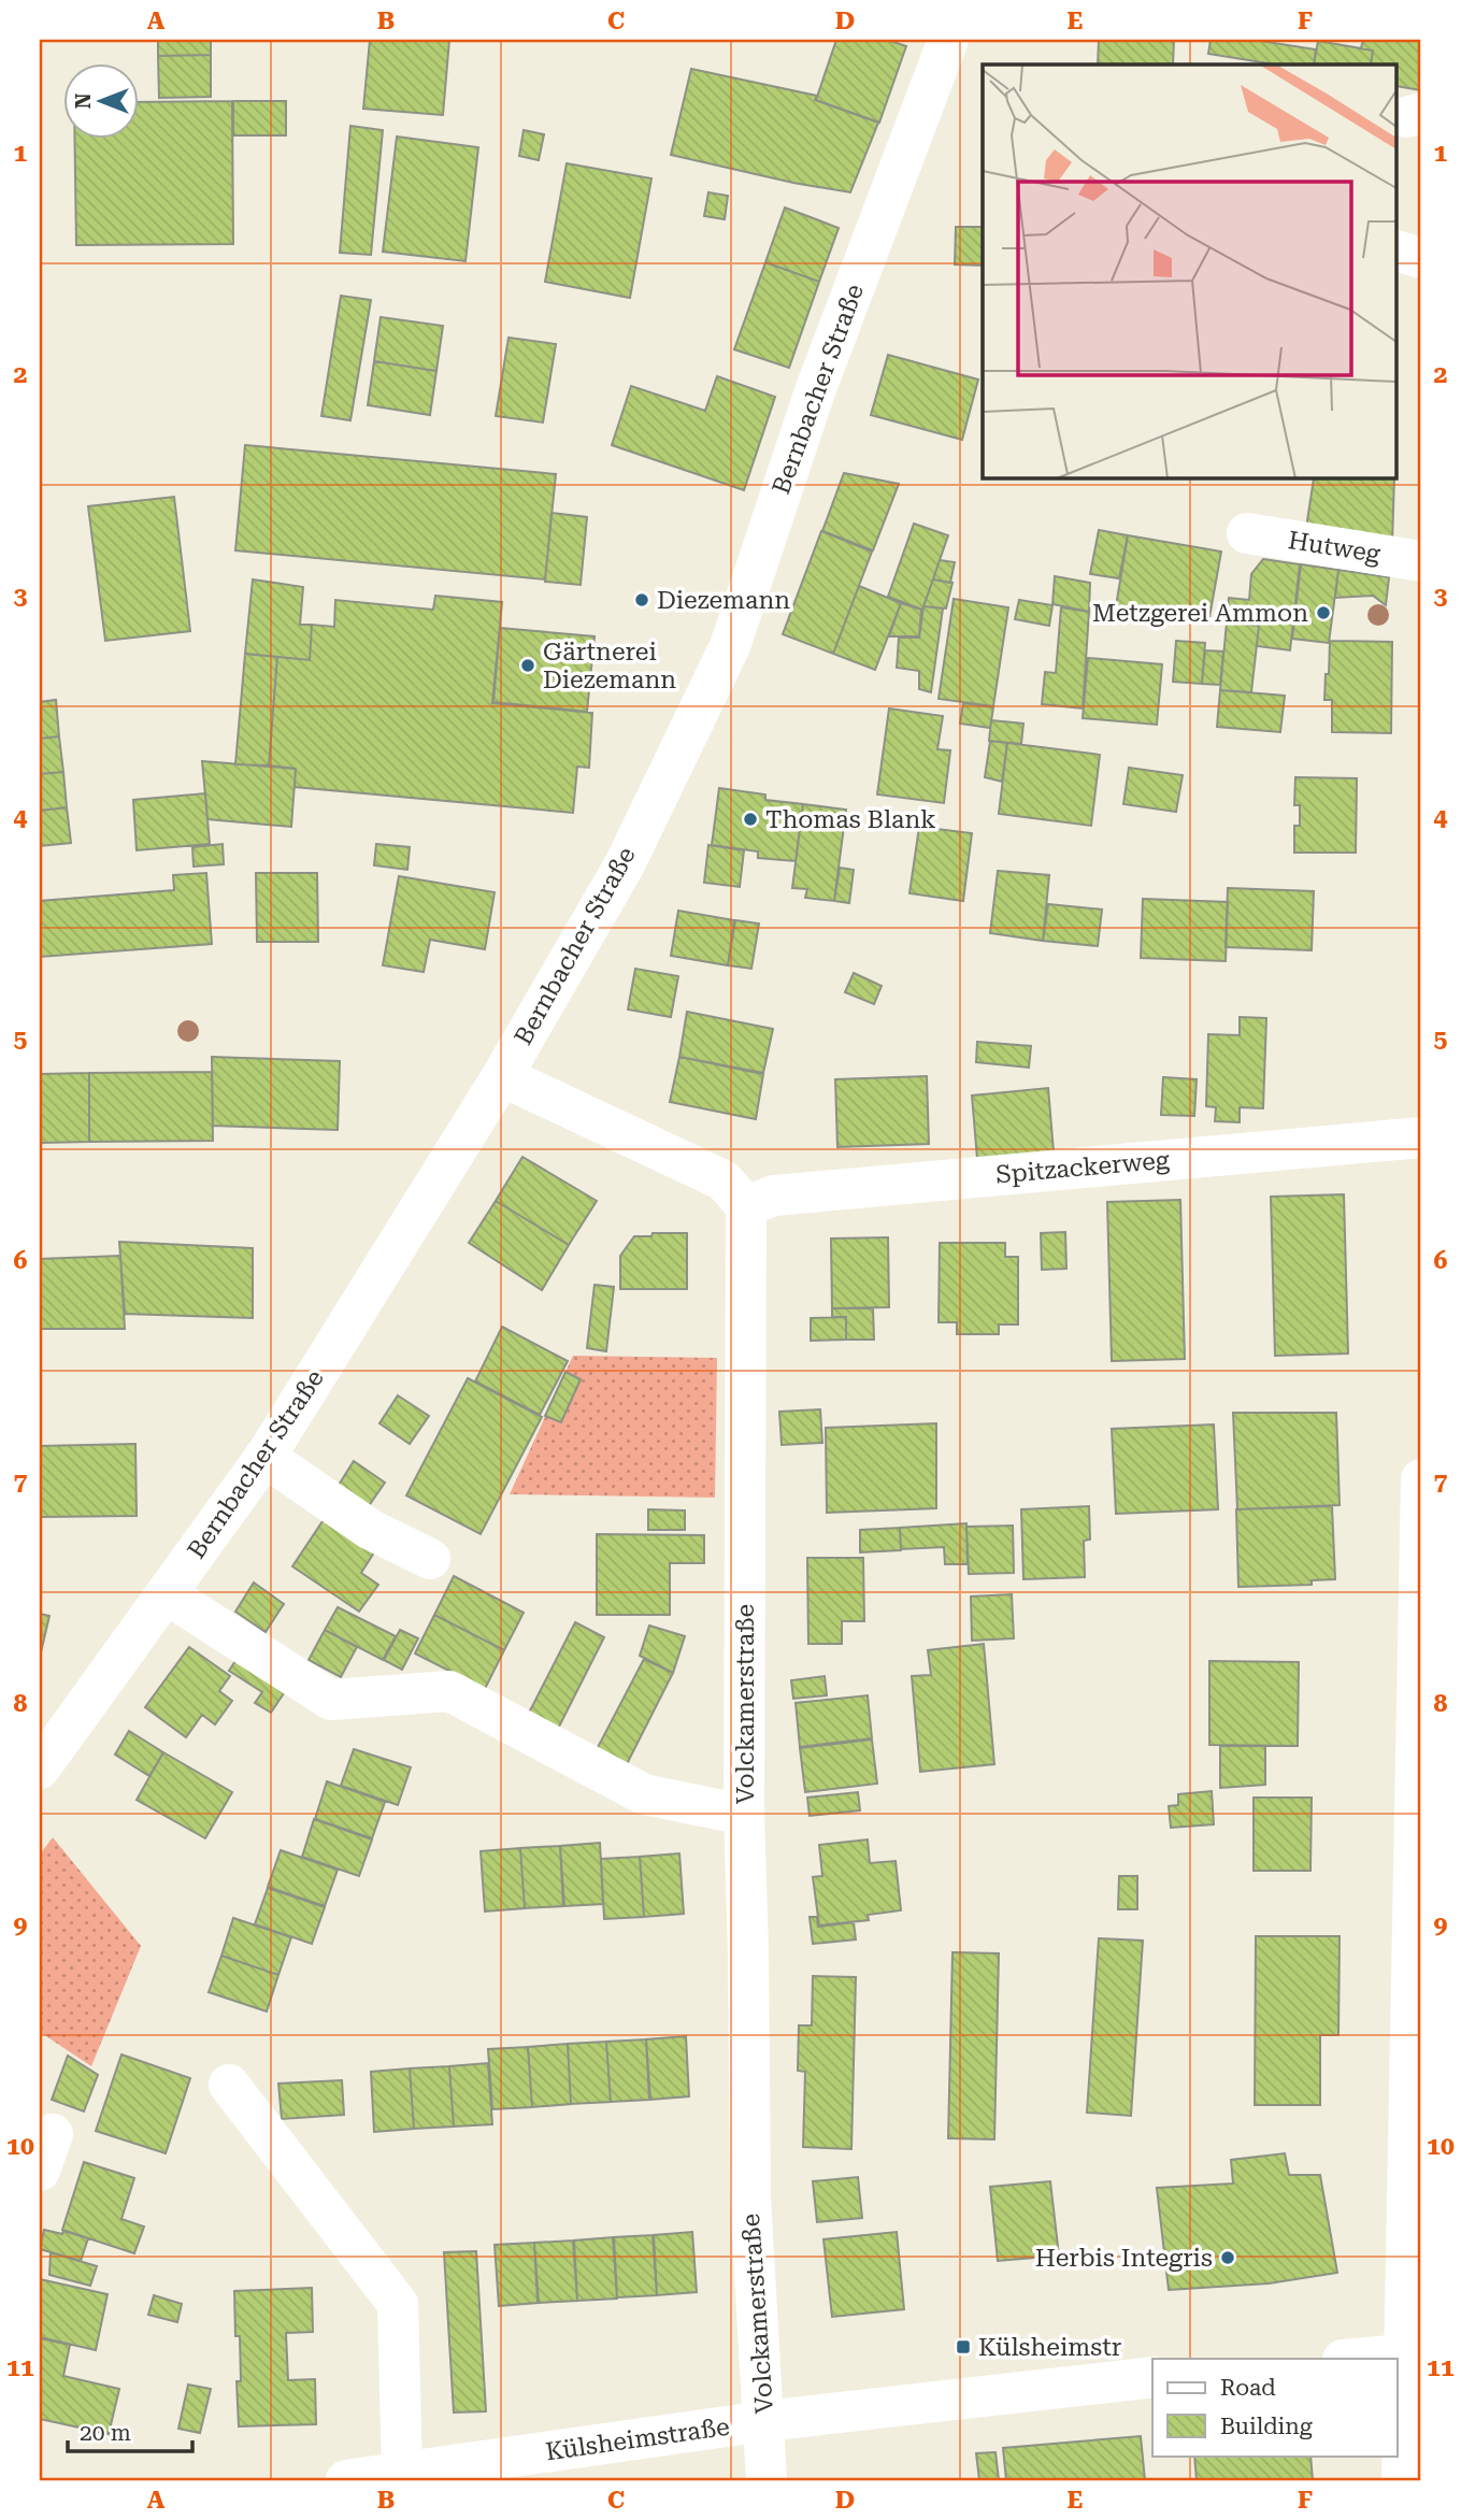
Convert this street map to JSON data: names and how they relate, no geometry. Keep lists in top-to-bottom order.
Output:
{
  "streets": {
    "street": [
      "Bernbacher Straße",
      "Hutweg",
      "Spitzackerweg",
      "Volckamerstraße",
      "Külsheimstraße"
    ]
  },
  "crossings": [
    ["Spitzackerweg", "Volckamerstraße"],
    ["Volckamerstraße", "Külsheimstraße"]
  ],
  "places": {
    "other": [
      "Diezemann",
      "Metzgerei Ammon",
      "Gärtnerei Diezemann",
      "Thomas Blank",
      "Herbis Integris"
    ],
    "transit": ["Külsheimstr"]
  },
  "legend": ["Road", "Building"],
  "scale_bar": "20 m",
  "north": "left",
  "grid": {
    "columns": [
      "A",
      "B",
      "C",
      "D",
      "E",
      "F"
    ],
    "rows": [
      "1",
      "2",
      "3",
      "4",
      "5",
      "6",
      "7",
      "8",
      "9",
      "10",
      "11"
    ]
  }
}
